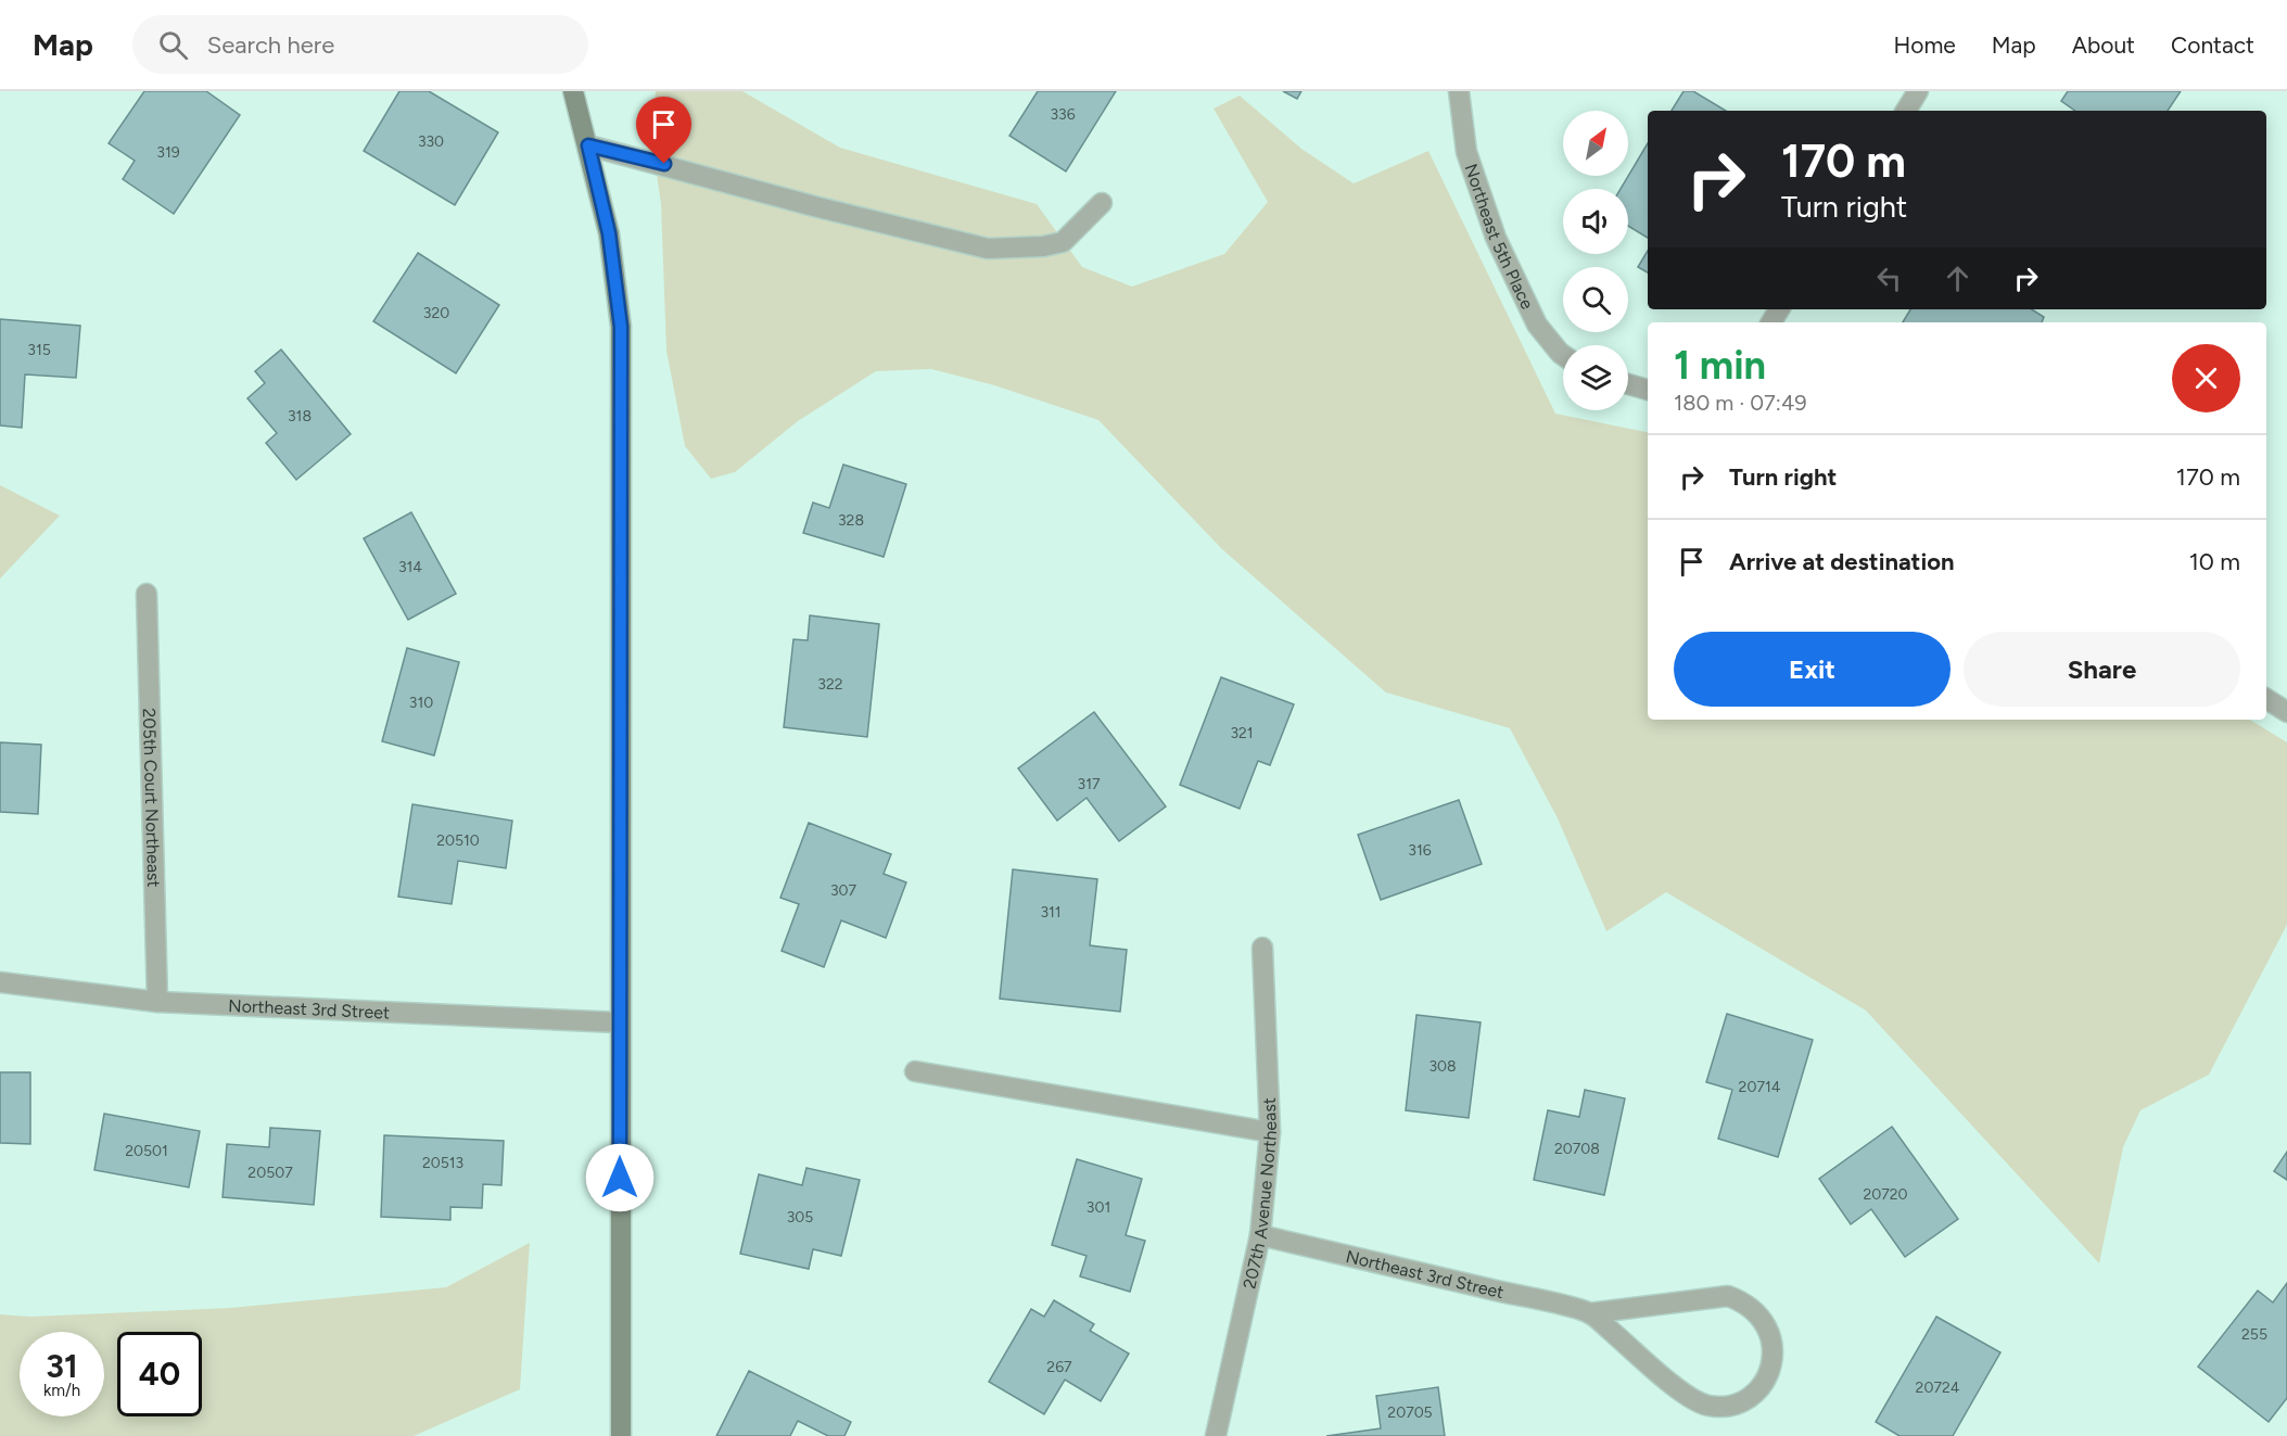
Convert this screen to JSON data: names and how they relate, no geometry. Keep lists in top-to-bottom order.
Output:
{
  "streets": {
    "street": [
      "Northeast 5th Place",
      "205th Court Northeast",
      "Northeast 3rd Street",
      "207th Avenue Northeast"
    ]
  },
  "crossings": [
    ["205th Court Northeast", "Northeast 3rd Street"],
    ["Northeast 3rd Street", "207th Avenue Northeast"]
  ],
  "house_numbers": [
    "336",
    "330",
    "319",
    "320",
    "315",
    "318",
    "328",
    "314",
    "322",
    "310",
    "321",
    "317",
    "20510",
    "316",
    "307",
    "311",
    "308",
    "20714",
    "20708",
    "20501",
    "20513",
    "20507",
    "20720",
    "301",
    "305",
    "255",
    "267",
    "20724",
    "20705"
  ],
  "north": "top right",
  "page": {
    "header": "Map",
    "search": "Search here",
    "nav": [
      "Home",
      "Map",
      "About",
      "Contact"
    ],
    "turn": ["170 m", "Turn right"],
    "heading": ["1 min", "180 m · 07:49"],
    "list": [
      {
        "name": "Turn right",
        "value": "170 m"
      },
      {
        "name": "Arrive at destination",
        "value": "10 m"
      }
    ],
    "buttons": ["Exit", "Share"],
    "speed": "31 km/h",
    "limit": "40"
  }
}
